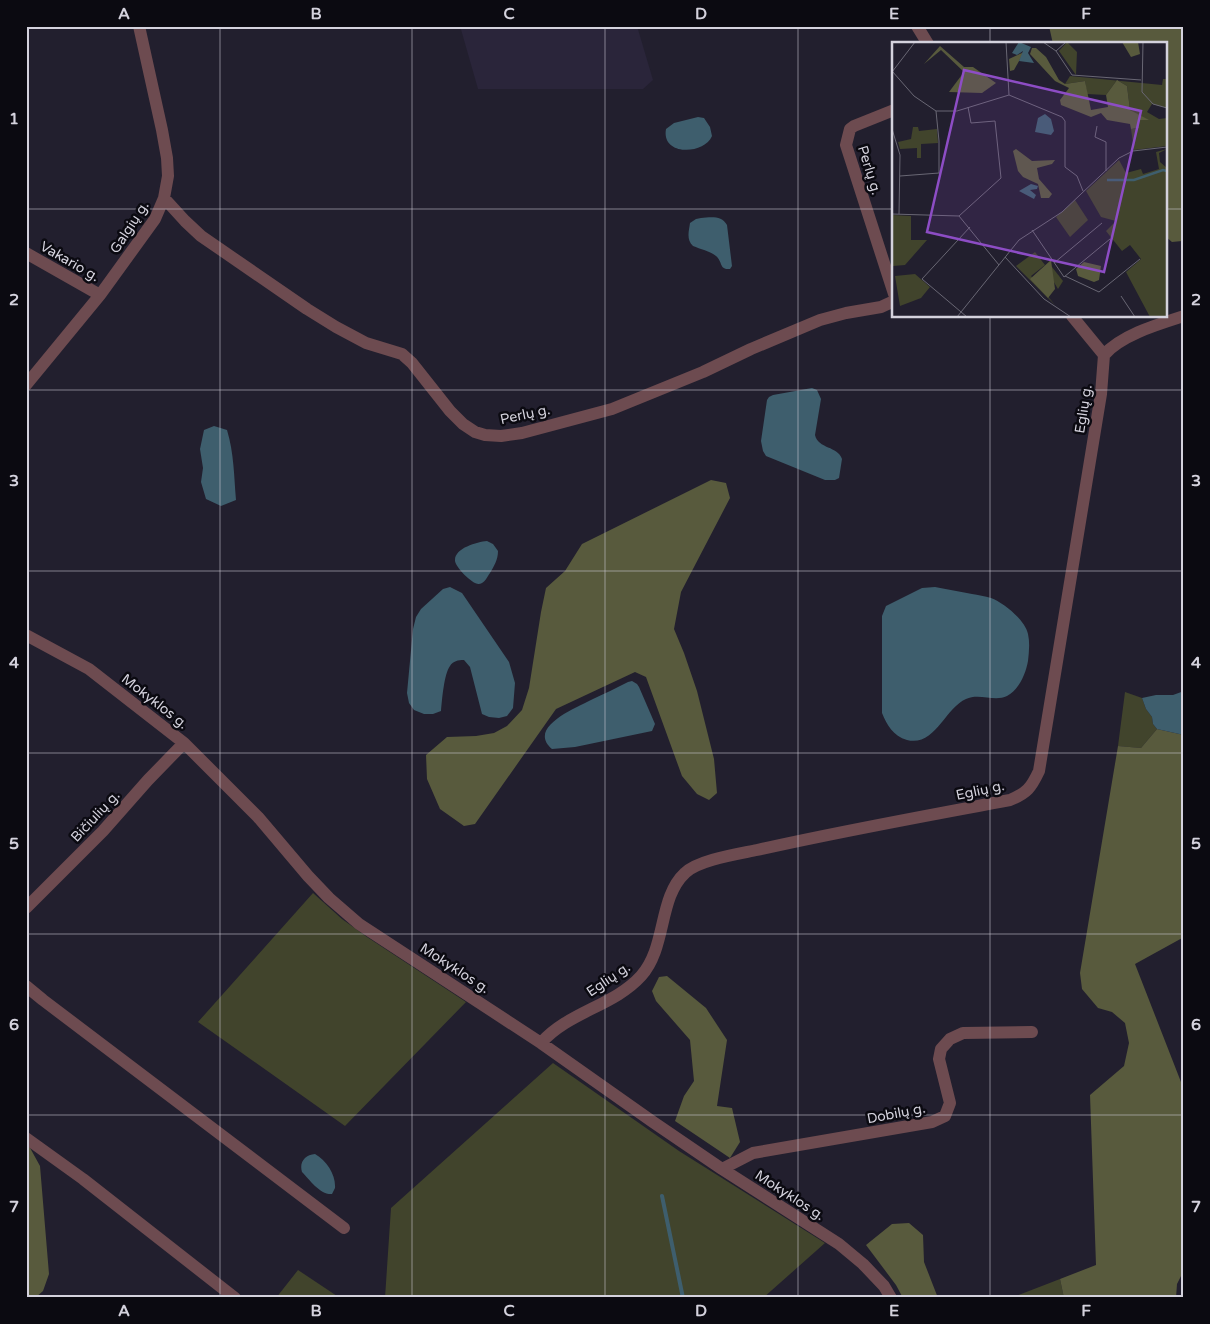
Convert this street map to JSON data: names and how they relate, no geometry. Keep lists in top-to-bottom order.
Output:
{
  "streets": {
    "street": [
      "Perlų g.",
      "Galgių g.",
      "Vakario g.",
      "Eglių g.",
      "Mokyklos g.",
      "Bičiulių g.",
      "Dobilų g."
    ]
  },
  "crossings": [
    ["Perlų g.", "Galgių g."],
    ["Galgių g.", "Vakario g."],
    ["Eglių g.", "Mokyklos g."],
    ["Mokyklos g.", "Bičiulių g."],
    ["Mokyklos g.", "Dobilų g."]
  ],
  "grid": {
    "columns": [
      "A",
      "B",
      "C",
      "D",
      "E",
      "F"
    ],
    "rows": [
      "1",
      "2",
      "3",
      "4",
      "5",
      "6",
      "7"
    ]
  }
}
